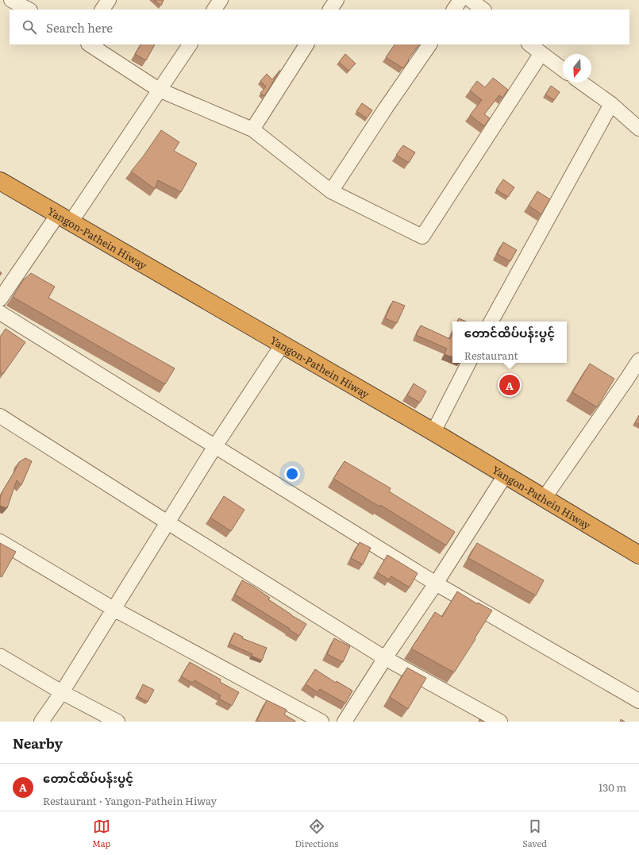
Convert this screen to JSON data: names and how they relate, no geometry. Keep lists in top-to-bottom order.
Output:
{
  "streets": {
    "highway": ["Yangon-Pathein Hiway"]
  },
  "north": "bottom",
  "page": {
    "search": "Search here",
    "popup": ["တောင်ထိပ်ပန်းပွင့်", "Restaurant"],
    "pins": "A",
    "heading": "Nearby",
    "list": [
      {
        "mark": "A",
        "name": "တောင်ထိပ်ပန်းပွင့်",
        "note": "Restaurant · Yangon-Pathein Hiway",
        "value": "130 m"
      }
    ],
    "nav": ["Map", "Directions", "Saved"]
  }
}
